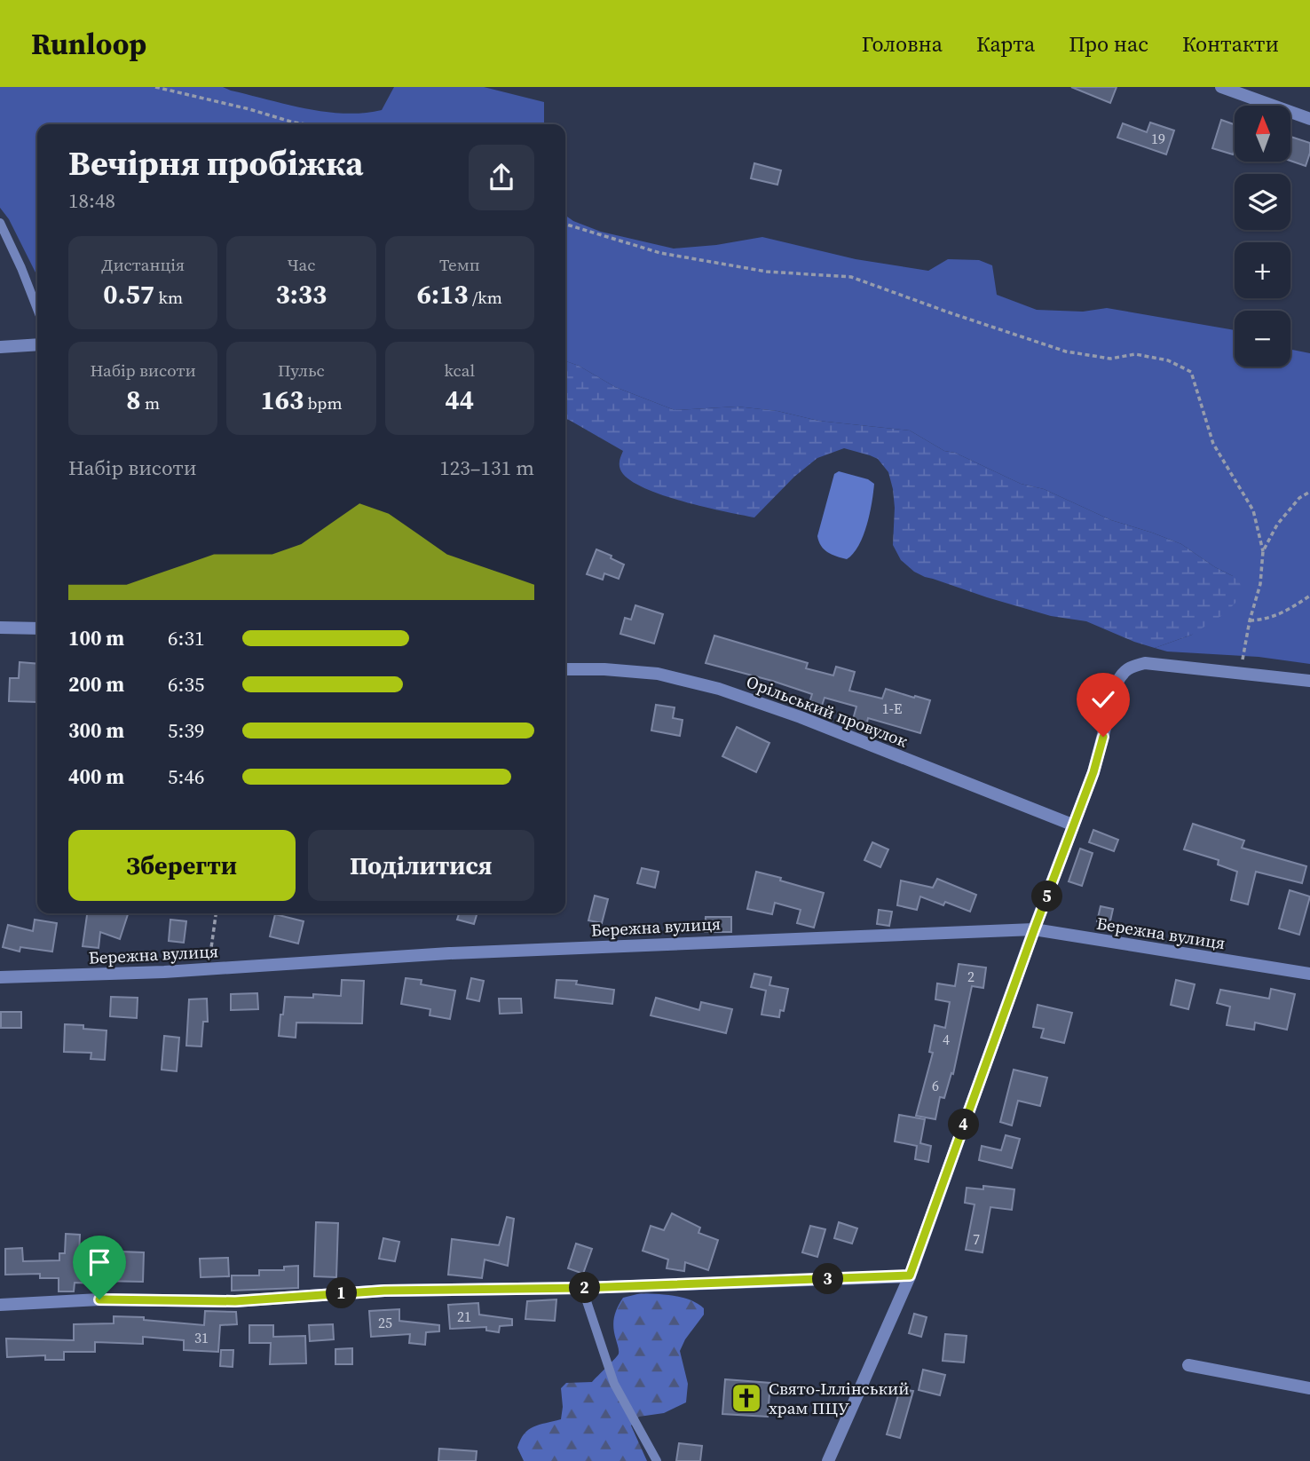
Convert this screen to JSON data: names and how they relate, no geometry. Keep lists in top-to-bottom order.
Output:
{
  "streets": {
    "street": ["Орільський провулок", "Бережна вулиця"]
  },
  "places": {
    "church": ["Свято-Іллінський храм ПЦУ"]
  },
  "house_numbers": [
    "19",
    "1-Е",
    "2",
    "4",
    "6",
    "7",
    "21",
    "25",
    "31"
  ],
  "north": "top",
  "page": {
    "header": "Runloop",
    "nav": [
      "Головна",
      "Карта",
      "Про нас",
      "Контакти"
    ],
    "map_buttons": ["+", "−"],
    "heading": ["Вечірня пробіжка", "18:48"],
    "stats": [
      ["Дистанція", "0.57 km"],
      ["Час", "3:33"],
      ["Темп", "6:13 /km"],
      ["Набір висоти", "8 m"],
      ["Пульс", "163 bpm"],
      ["kcal", "44"]
    ],
    "chart": ["Набір висоти", "123–131 m"],
    "list": [
      {
        "name": "100 m",
        "note": "6:31"
      },
      {
        "name": "200 m",
        "note": "6:35"
      },
      {
        "name": "300 m",
        "note": "5:39"
      },
      {
        "name": "400 m",
        "note": "5:46"
      }
    ],
    "buttons": ["Зберегти", "Поділитися"],
    "pins": [
      "5",
      "4",
      "3",
      "2",
      "1"
    ]
  }
}
